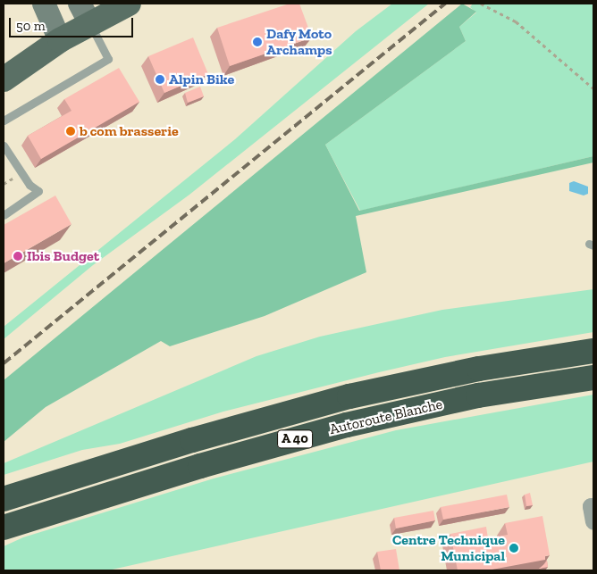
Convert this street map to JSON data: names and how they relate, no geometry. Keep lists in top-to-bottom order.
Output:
{
  "streets": {
    "highway": ["Autoroute Blanche", "A 40"]
  },
  "places": [
    "Dafy Moto Archamps",
    "Alpin Bike",
    "b com brasserie",
    "Ibis Budget",
    "Centre Technique Municipal"
  ],
  "scale_bar": "50 m"
}
